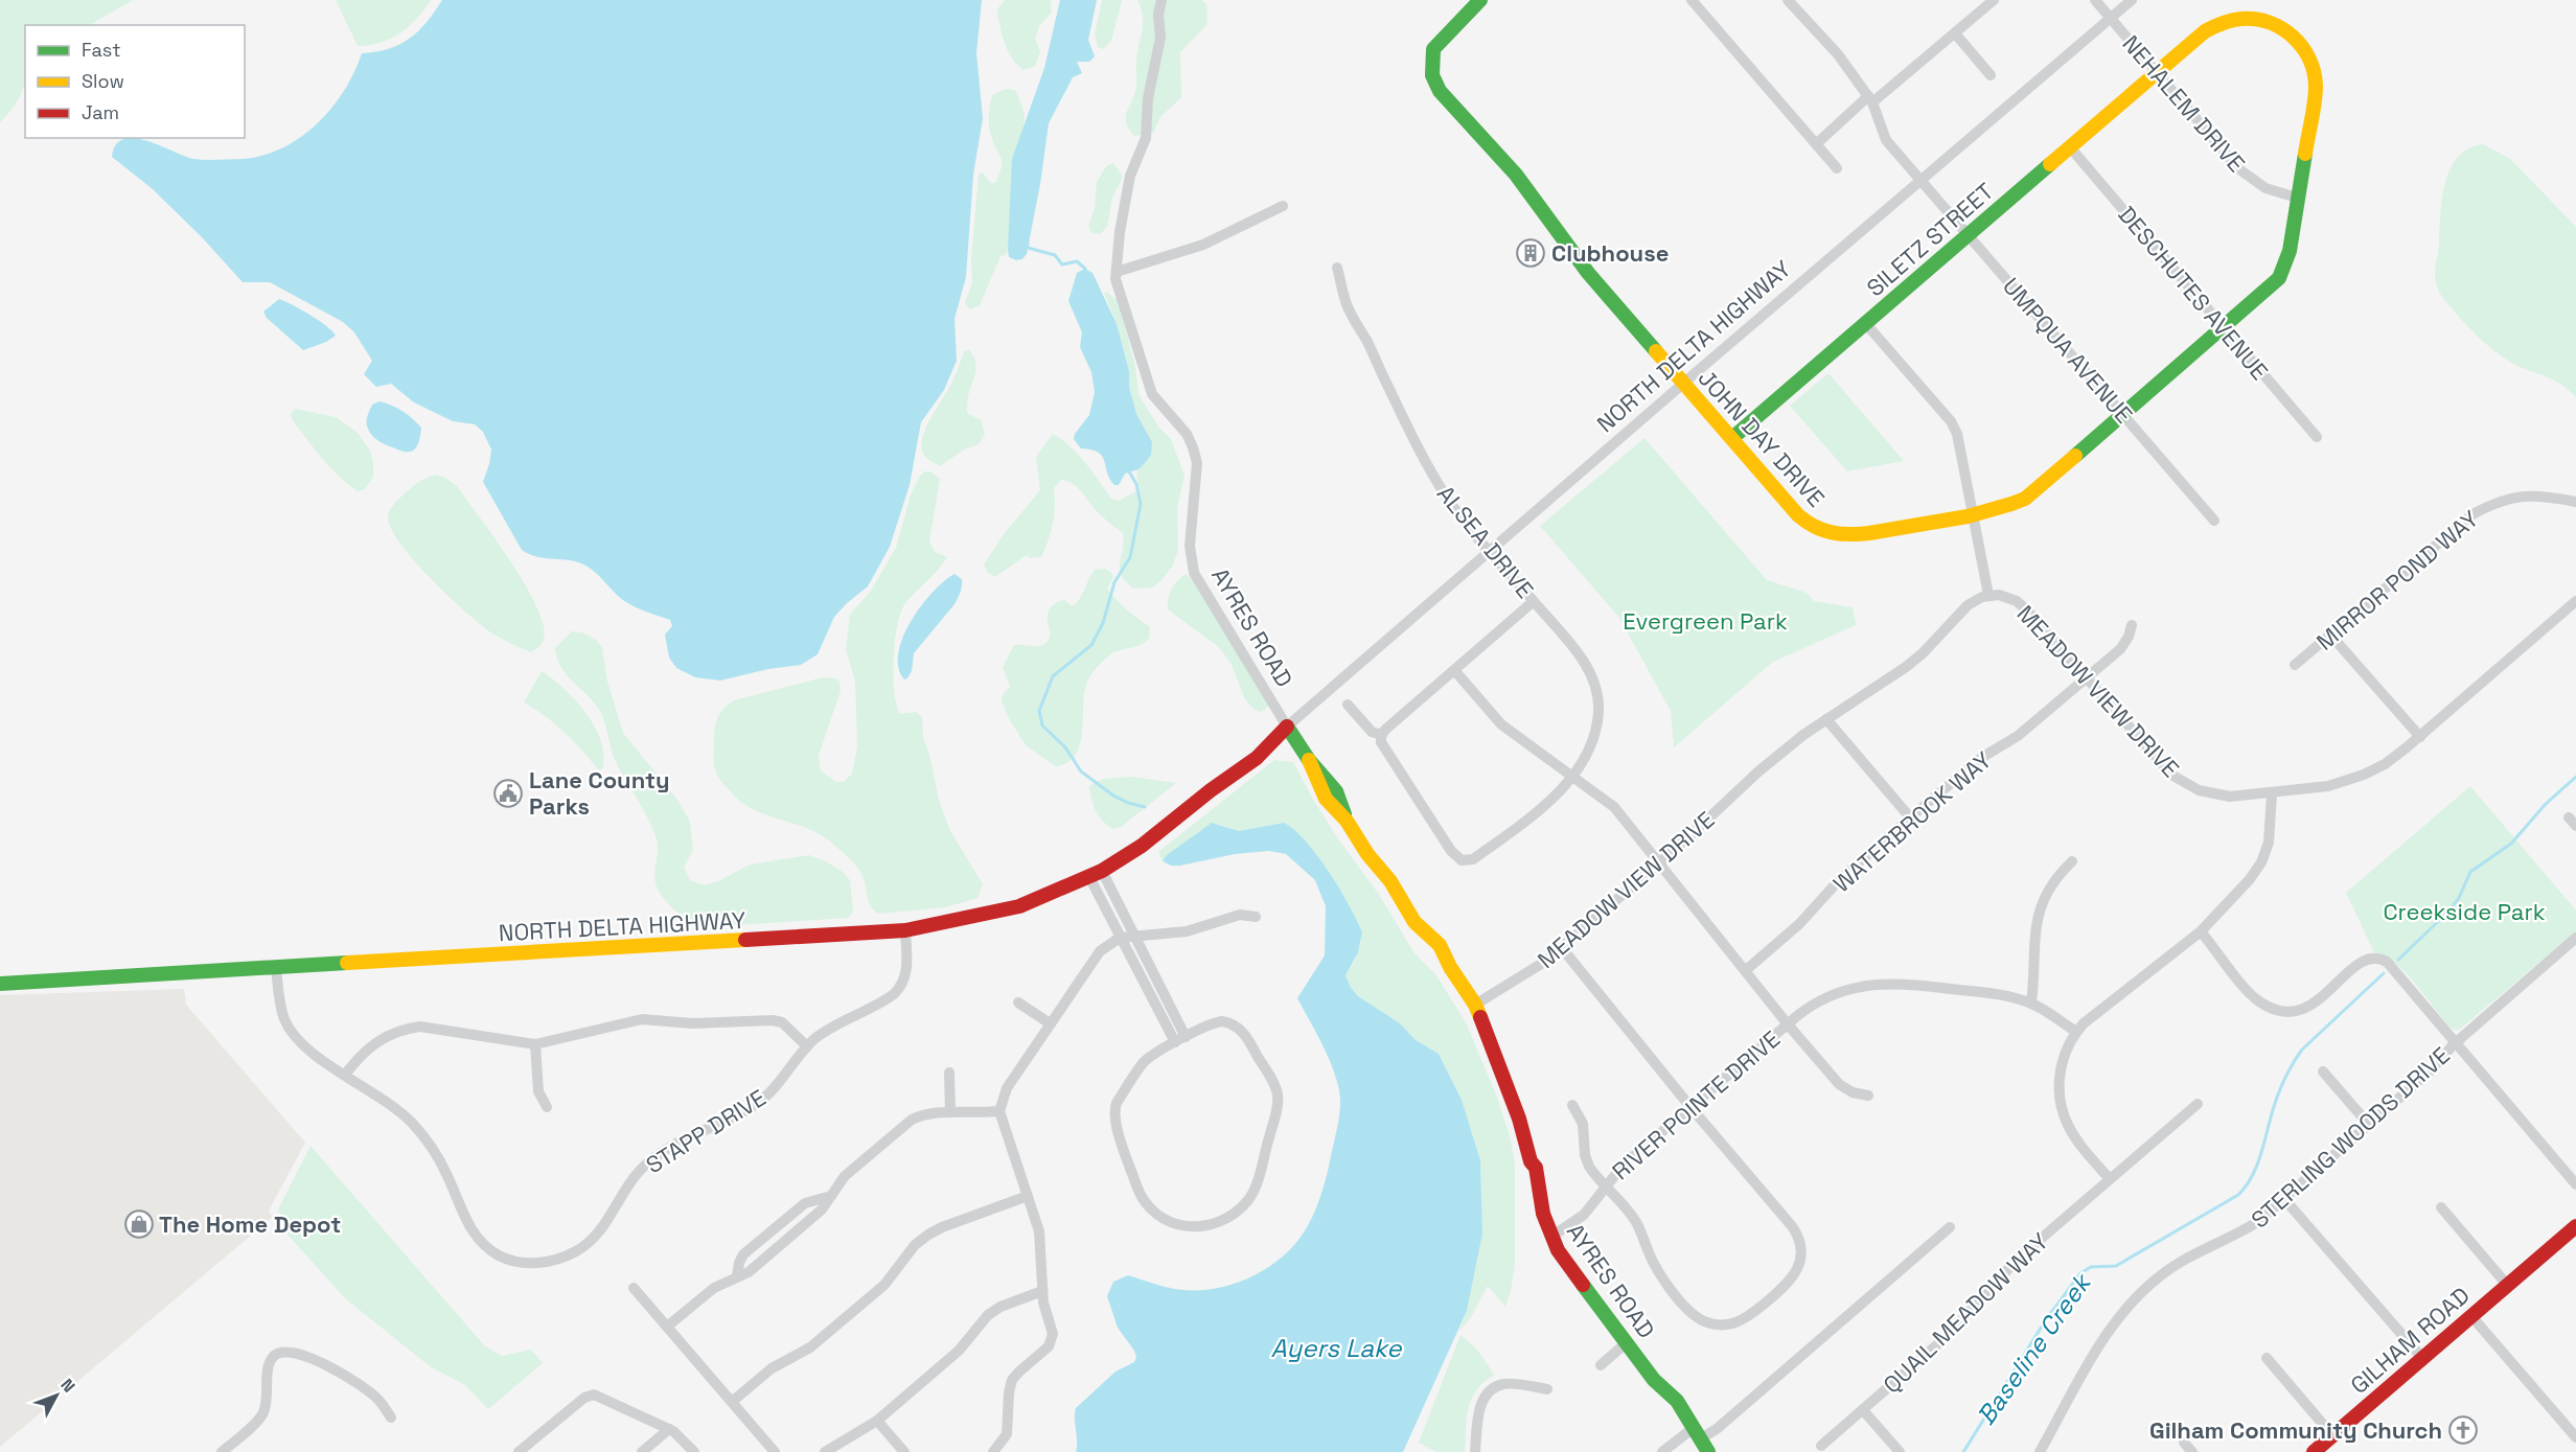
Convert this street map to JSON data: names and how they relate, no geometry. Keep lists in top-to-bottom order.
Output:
{
  "streets": {
    "street": [
      "NEHALEM DRIVE",
      "SILETZ STREET",
      "DESCHUTES AVENUE",
      "NORTH DELTA HIGHWAY",
      "UMPQUA AVENUE",
      "JOHN DAY DRIVE",
      "ALSEA DRIVE",
      "MIRROR POND WAY",
      "AYRES ROAD",
      "MEADOW VIEW DRIVE",
      "WATERBROOK WAY",
      "RIVER POINTE DRIVE",
      "STAPP DRIVE",
      "STERLING WOODS DRIVE",
      "QUAIL MEADOW WAY",
      "GILHAM ROAD"
    ]
  },
  "crossings": [
    ["NEHALEM DRIVE", "SILETZ STREET"],
    ["NEHALEM DRIVE", "NORTH DELTA HIGHWAY"],
    ["NEHALEM DRIVE", "JOHN DAY DRIVE"],
    ["SILETZ STREET", "DESCHUTES AVENUE"],
    ["SILETZ STREET", "UMPQUA AVENUE"],
    ["SILETZ STREET", "JOHN DAY DRIVE"],
    ["DESCHUTES AVENUE", "JOHN DAY DRIVE"],
    ["NORTH DELTA HIGHWAY", "UMPQUA AVENUE"],
    ["NORTH DELTA HIGHWAY", "JOHN DAY DRIVE"],
    ["NORTH DELTA HIGHWAY", "ALSEA DRIVE"],
    ["NORTH DELTA HIGHWAY", "AYRES ROAD"],
    ["NORTH DELTA HIGHWAY", "STAPP DRIVE"],
    ["UMPQUA AVENUE", "JOHN DAY DRIVE"],
    ["AYRES ROAD", "MEADOW VIEW DRIVE"],
    ["AYRES ROAD", "RIVER POINTE DRIVE"],
    ["MEADOW VIEW DRIVE", "WATERBROOK WAY"]
  ],
  "water": ["Ayers Lake", "Baseline Creek"],
  "parks": ["Evergreen Park", "Creekside Park"],
  "places": {
    "building": ["Clubhouse"],
    "public building": ["Lane County Parks"],
    "shop": ["The Home Depot"],
    "church": ["Gilham Community Church"]
  },
  "legend": ["Fast", "Slow", "Jam"],
  "north": "top right"
}
